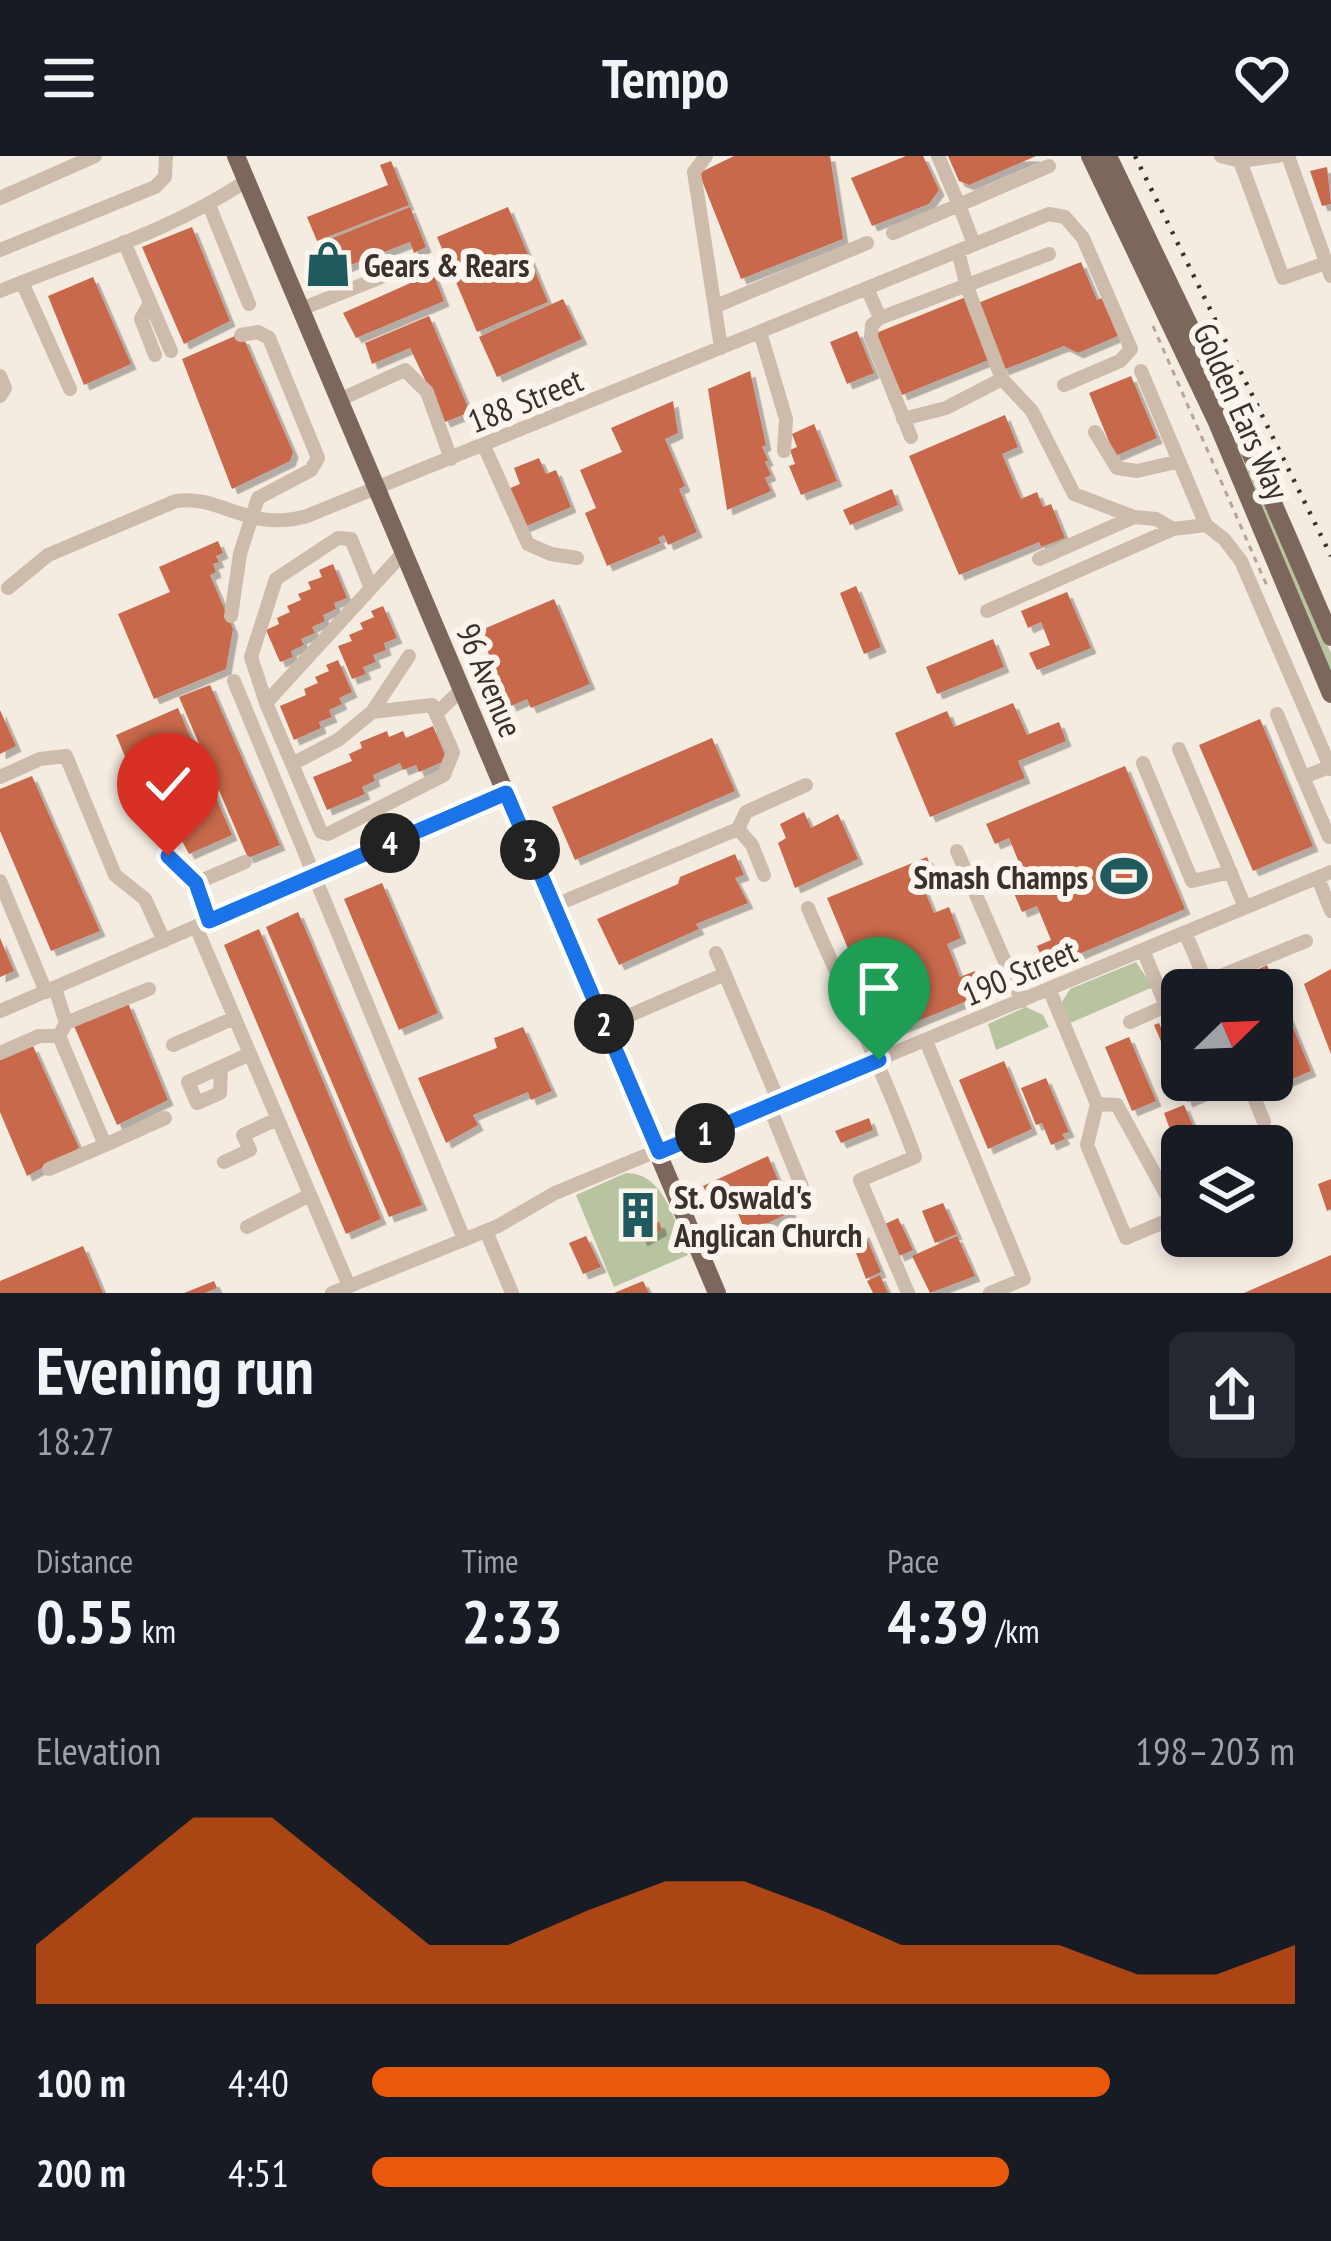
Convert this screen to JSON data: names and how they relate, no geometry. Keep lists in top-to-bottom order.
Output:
{
  "streets": {
    "main road": ["Golden Ears Way", "96 Avenue"],
    "street": ["188 Street", "190 Street"]
  },
  "crossings": [
    ["188 Street", "96 Avenue"],
    ["96 Avenue", "190 Street"]
  ],
  "places": {
    "shop": ["Gears & Rears"],
    "sports": ["Smash Champs"],
    "building": ["St. Oswald's Anglican Church"]
  },
  "north": "top right",
  "page": {
    "header": "Tempo",
    "pins": [
      "4",
      "3",
      "2",
      "1"
    ],
    "heading": ["Evening run", "18:27"],
    "stats": [
      ["Distance", "0.55 km"],
      ["Time", "2:33"],
      ["Pace", "4:39 /km"]
    ],
    "chart": ["Elevation", "198–203 m"],
    "list": [
      {
        "name": "100 m",
        "note": "4:40"
      },
      {
        "name": "200 m",
        "note": "4:51"
      }
    ]
  }
}
